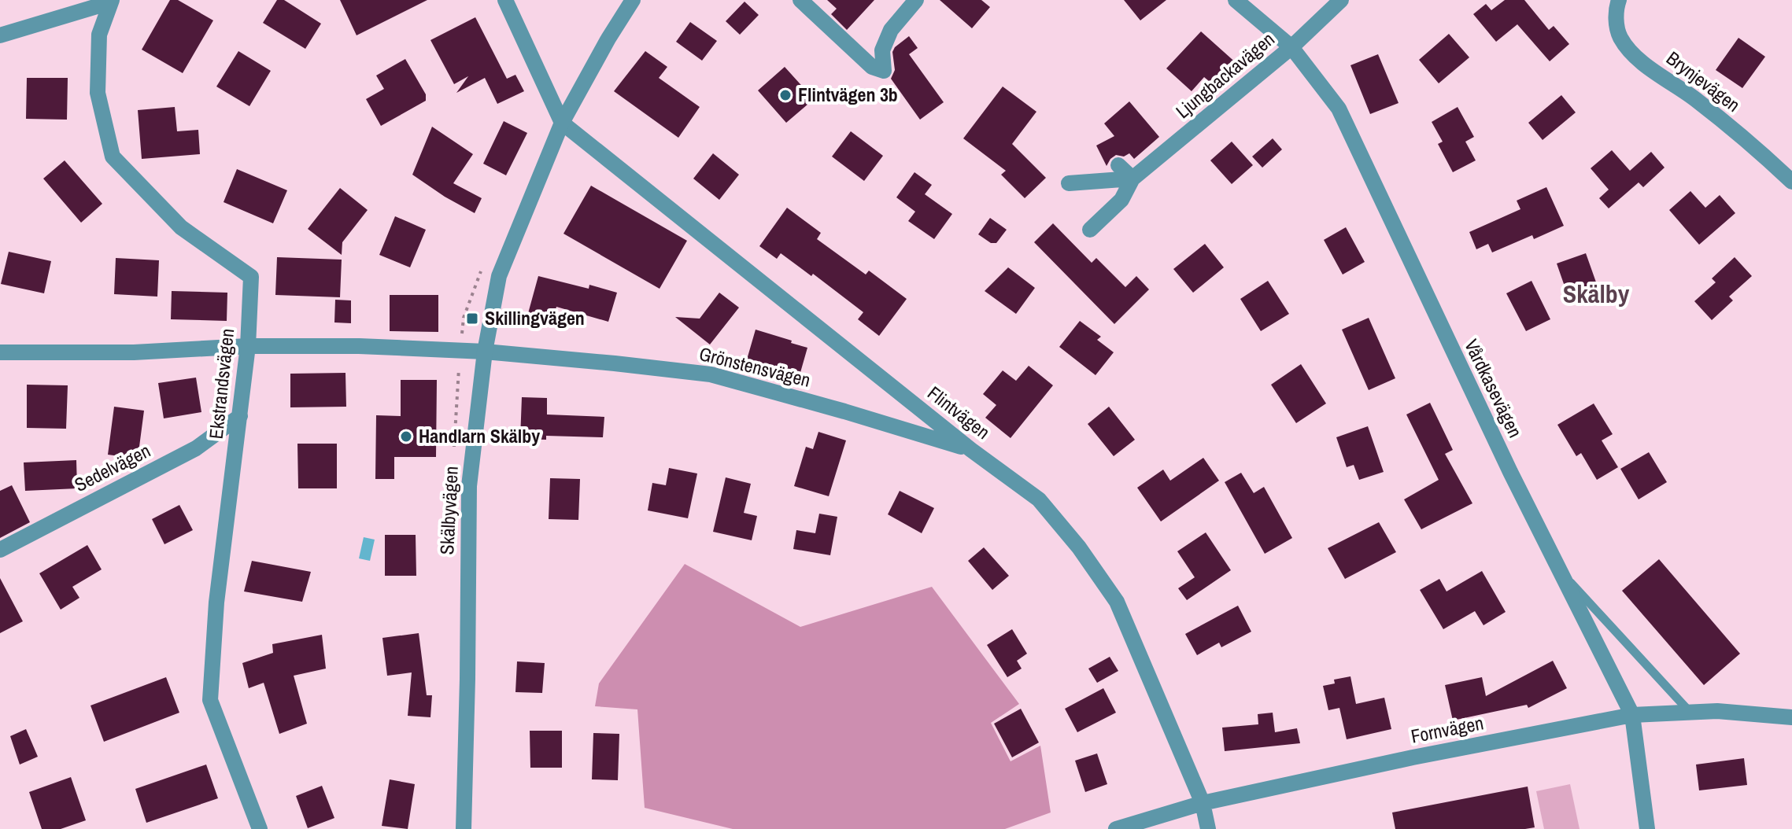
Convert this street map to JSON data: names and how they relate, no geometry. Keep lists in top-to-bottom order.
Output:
{
  "streets": {
    "street": [
      "Ljungbackavägen",
      "Brynjevägen",
      "Grönstensvägen",
      "Ekstrandsvägen",
      "Vårdkasevägen",
      "Flintvägen",
      "Sedelvägen",
      "Skälbyvägen",
      "Fornvägen"
    ]
  },
  "crossings": [
    ["Ljungbackavägen", "Vårdkasevägen"],
    ["Grönstensvägen", "Flintvägen"],
    ["Grönstensvägen", "Skälbyvägen"],
    ["Ekstrandsvägen", "Sedelvägen"],
    ["Vårdkasevägen", "Fornvägen"],
    ["Flintvägen", "Skälbyvägen"],
    ["Flintvägen", "Fornvägen"]
  ],
  "districts": ["Skälby"],
  "places": {
    "other": ["Flintvägen 3b", "Handlarn Skälby"],
    "transit": ["Skillingvägen"]
  }
}
